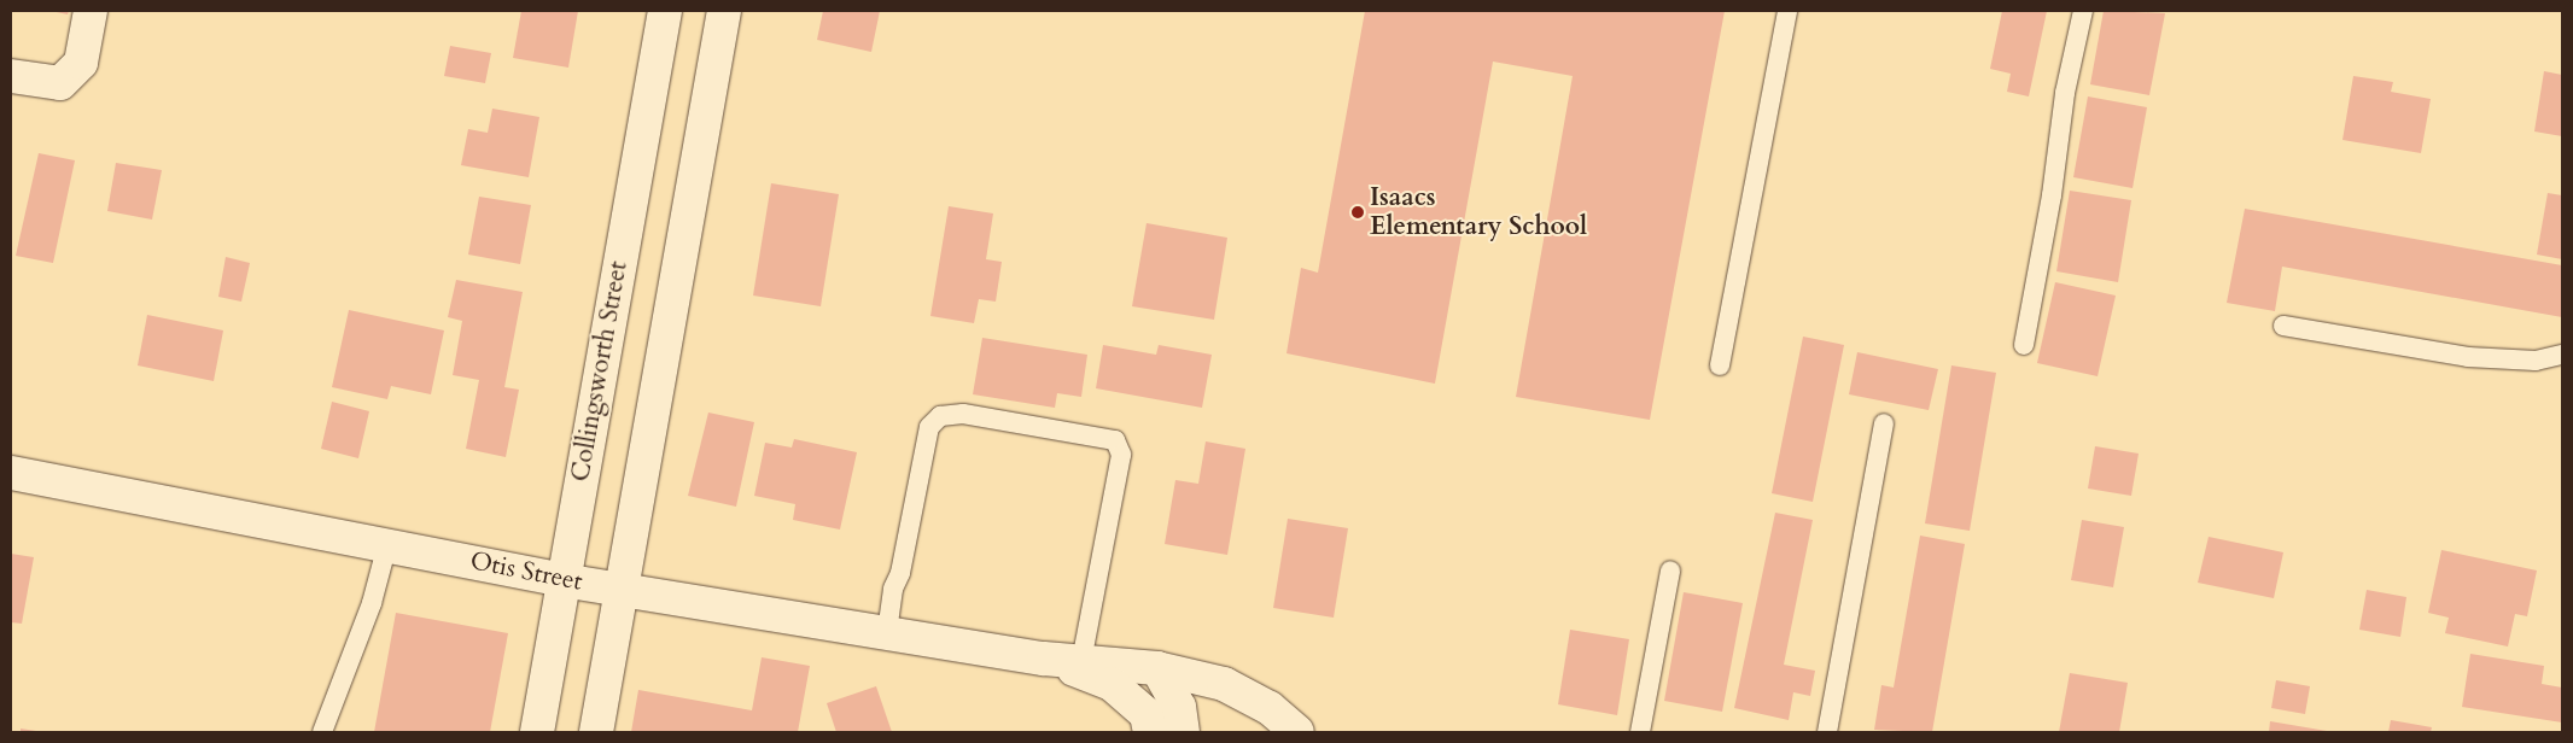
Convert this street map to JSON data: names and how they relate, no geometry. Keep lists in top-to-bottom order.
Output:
{
  "streets": {
    "street": ["Collingsworth Street", "Otis Street"]
  },
  "crossings": [
    ["Collingsworth Street", "Otis Street"]
  ],
  "places": ["Isaacs Elementary School"]
}
